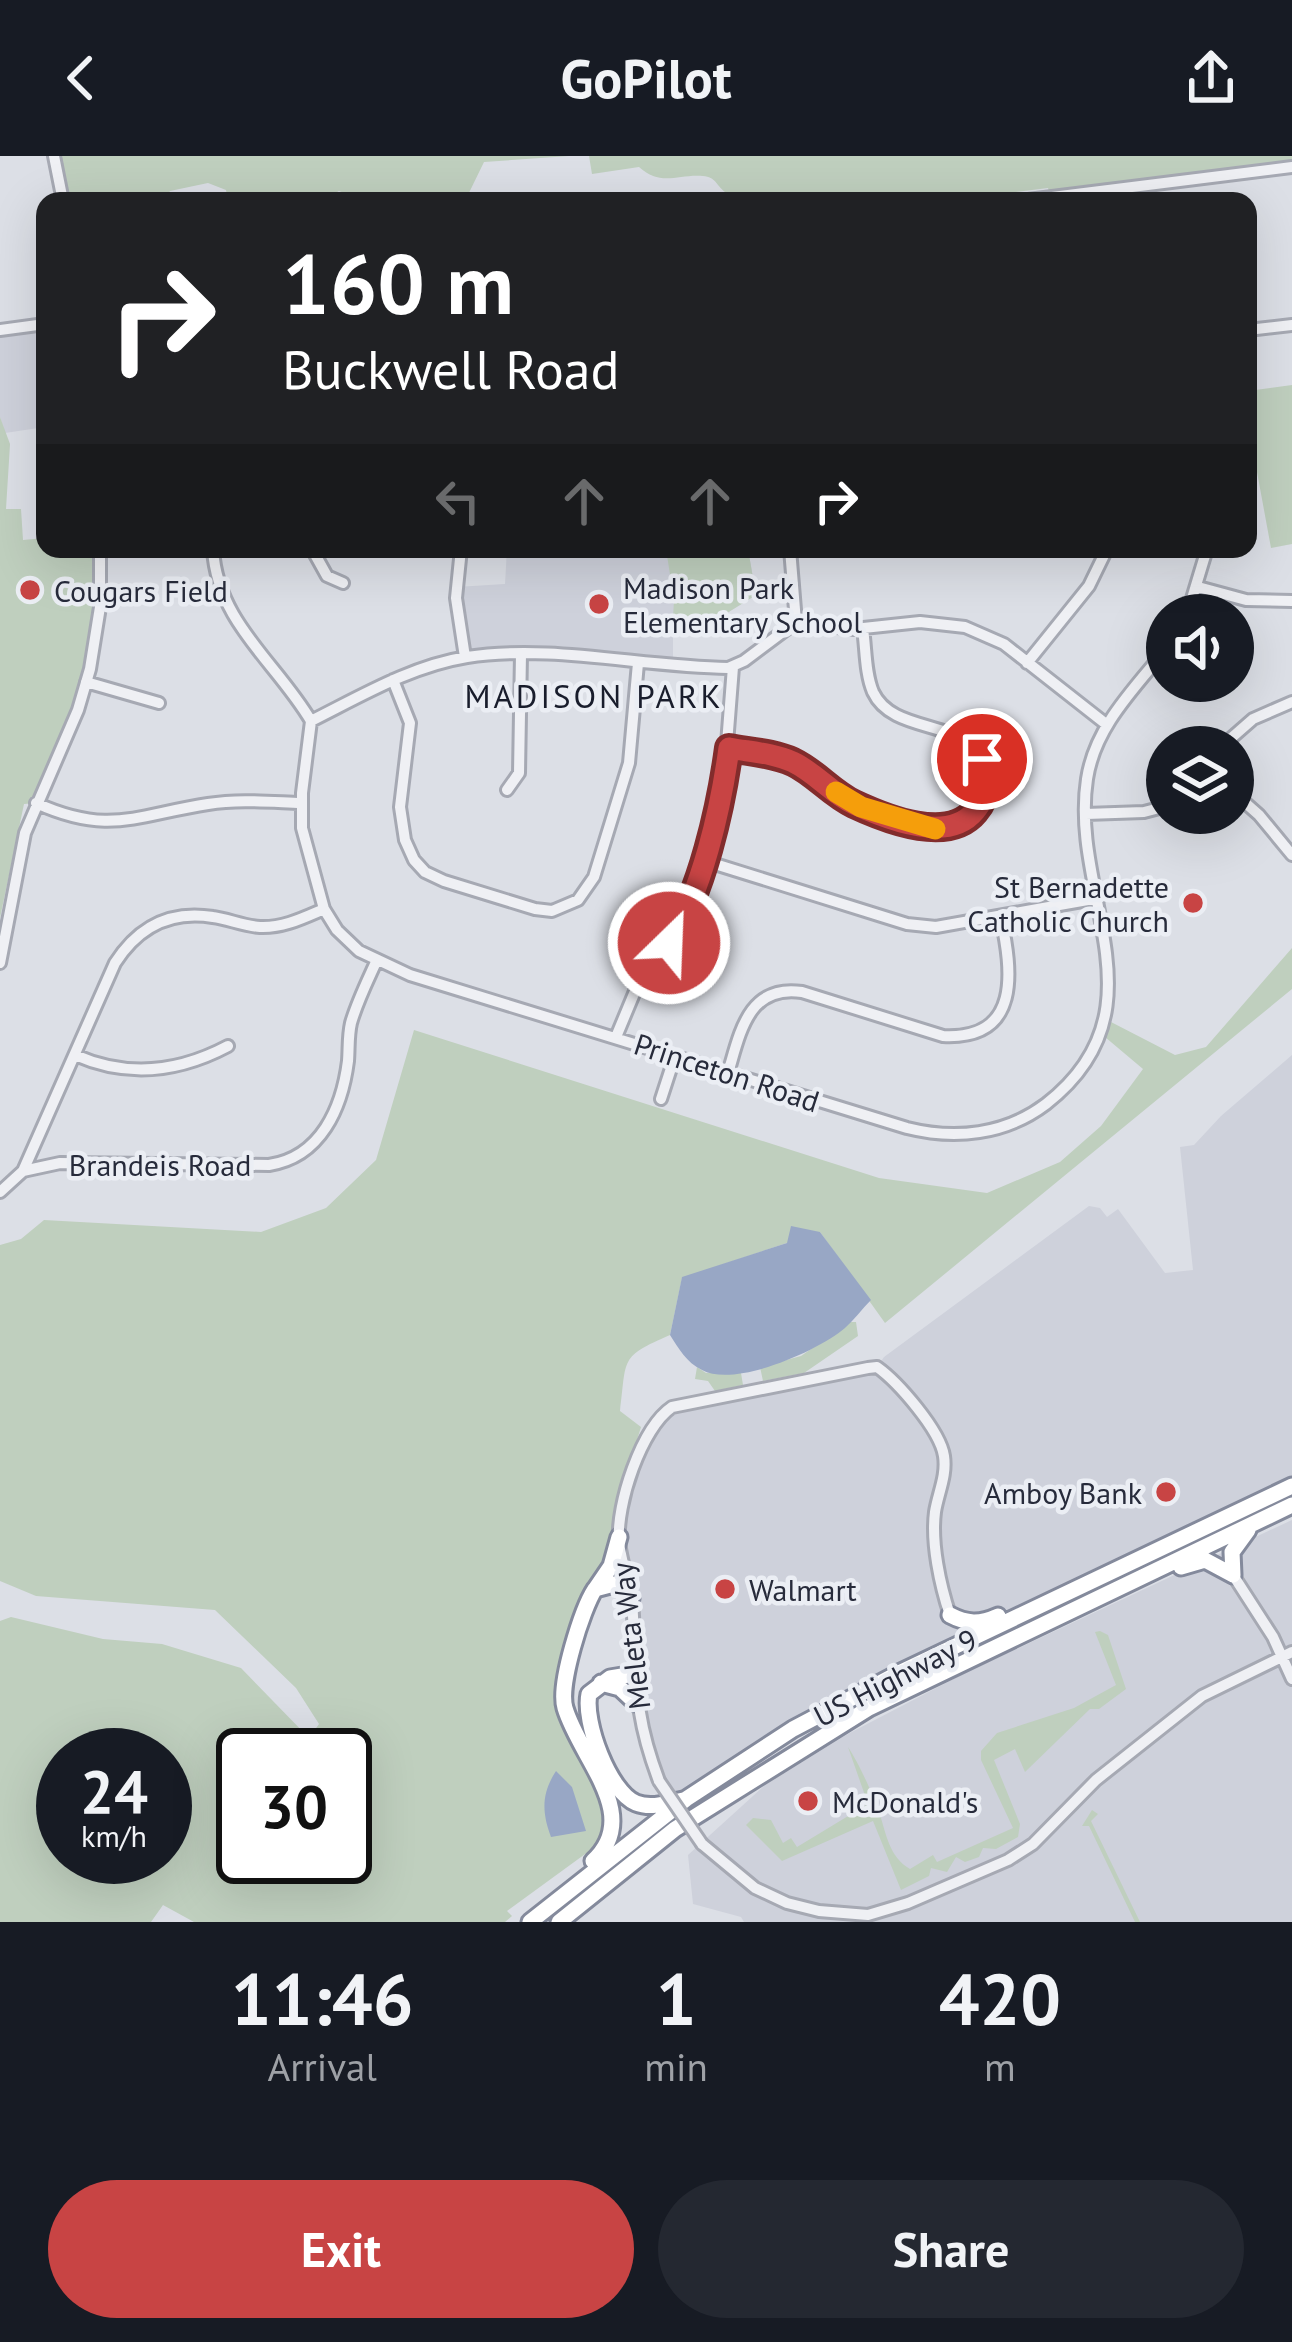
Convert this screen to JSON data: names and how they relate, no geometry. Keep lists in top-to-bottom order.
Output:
{
  "streets": {
    "highway": ["US Highway 9"],
    "street": ["Princeton Road", "Brandeis Road", "Meleta Way"]
  },
  "crossings": [
    ["Princeton Road", "Brandeis Road"]
  ],
  "districts": ["MADISON PARK"],
  "places": [
    "Cougars Field",
    "Madison Park Elementary School",
    "St Bernadette Catholic Church",
    "Amboy Bank",
    "Walmart",
    "McDonald's"
  ],
  "page": {
    "header": "GoPilot",
    "turn": ["160 m", "Buckwell Road"],
    "speed": "24 km/h",
    "limit": "30",
    "eta": [
      "11:46",
      "Arrival",
      "1",
      "min",
      "420",
      "m"
    ],
    "buttons": ["Exit", "Share"]
  }
}
